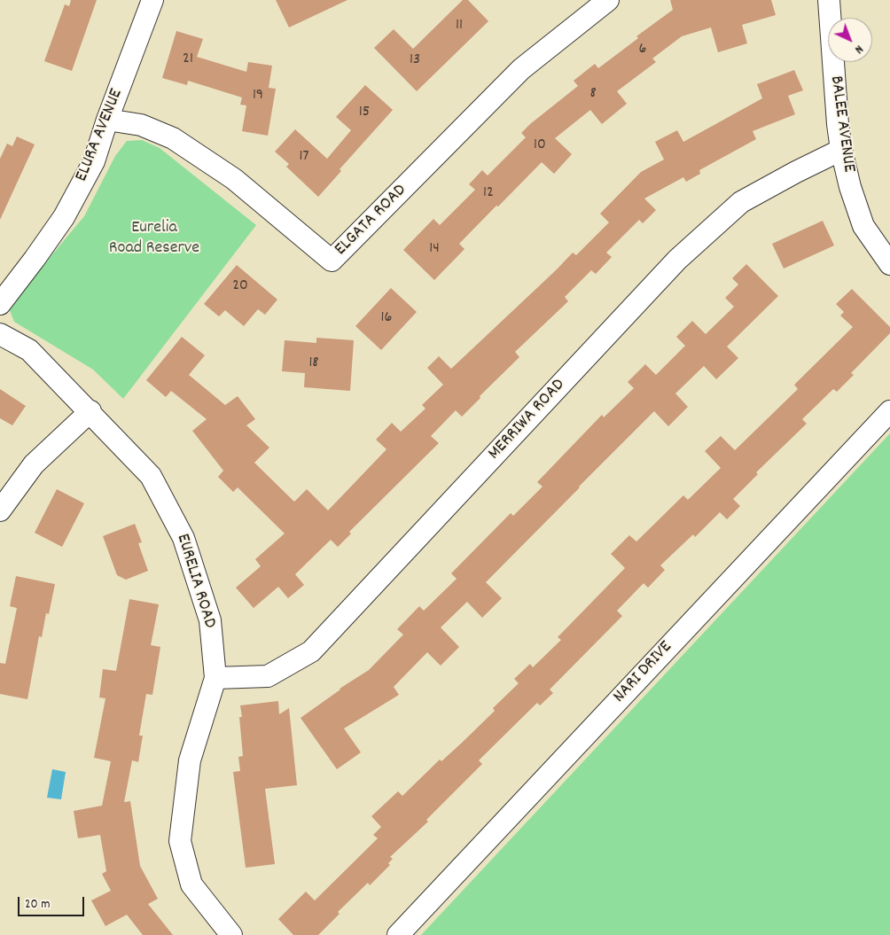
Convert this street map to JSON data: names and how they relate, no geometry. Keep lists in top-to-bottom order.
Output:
{
  "streets": {
    "street": [
      "BALEE AVENUE",
      "ELURA AVENUE",
      "ELGATA ROAD",
      "MERRIWA ROAD",
      "EURELIA ROAD",
      "NARI DRIVE"
    ]
  },
  "crossings": [
    ["BALEE AVENUE", "MERRIWA ROAD"],
    ["ELURA AVENUE", "ELGATA ROAD"],
    ["MERRIWA ROAD", "EURELIA ROAD"]
  ],
  "parks": ["Eurelia Road Reserve"],
  "house_numbers": [
    "11",
    "6",
    "21",
    "13",
    "8",
    "19",
    "15",
    "10",
    "17",
    "12",
    "14",
    "20",
    "16",
    "18"
  ],
  "scale_bar": "20 m",
  "north": "bottom right"
}
